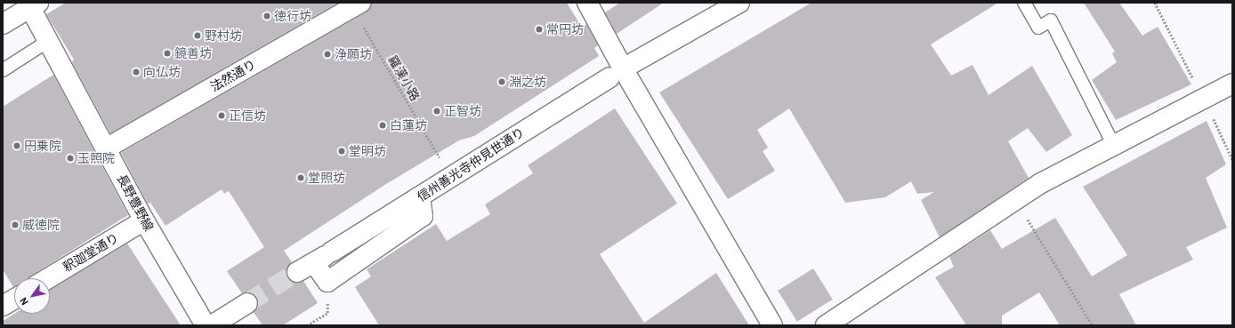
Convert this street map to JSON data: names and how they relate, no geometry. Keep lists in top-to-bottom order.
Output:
{
  "streets": {
    "street": [
      "法然通り",
      "信州善光寺仲見世通り",
      "長野豊野線",
      "釈迦堂通り"
    ],
    "path": ["羅漢小路"]
  },
  "crossings": [
    ["法然通り", "羅漢小路"],
    ["法然通り", "長野豊野線"],
    ["羅漢小路", "信州善光寺仲見世通り"],
    ["長野豊野線", "釈迦堂通り"]
  ],
  "places": [
    "徳行坊",
    "常円坊",
    "野村坊",
    "鏡善坊",
    "浄願坊",
    "向仏坊",
    "淵之坊",
    "正智坊",
    "正信坊",
    "白蓮坊",
    "円乗院",
    "堂明坊",
    "玉照院",
    "堂照坊",
    "威徳院"
  ],
  "north": "bottom left"
}
